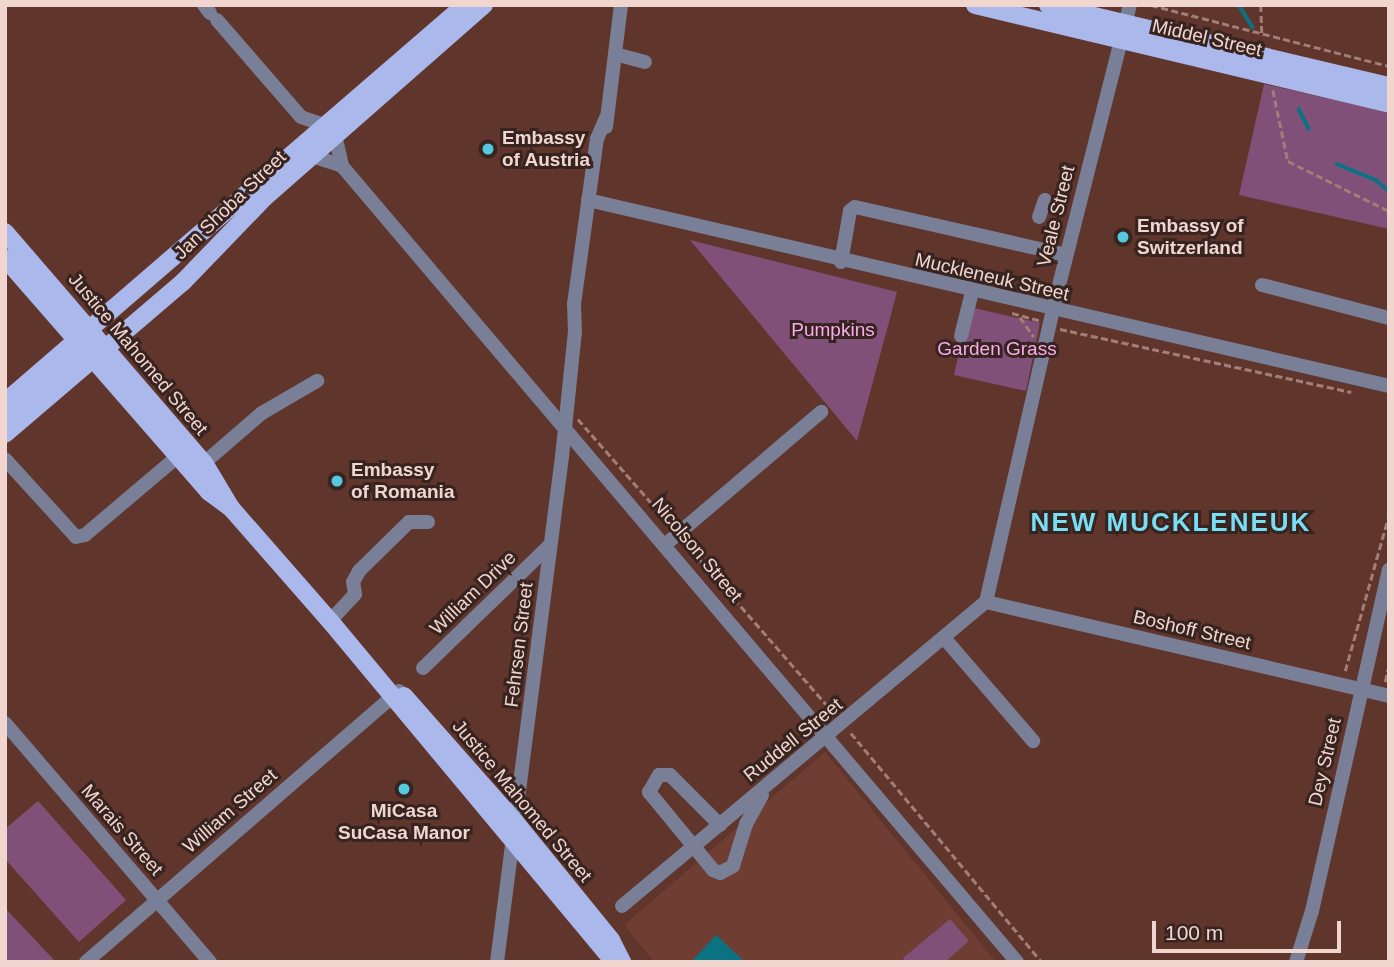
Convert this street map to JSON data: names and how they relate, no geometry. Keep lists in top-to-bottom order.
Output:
{
  "streets": {
    "main road": ["Middel Street", "Jan Shoba Street", "Justice Mahomed Street"],
    "street": [
      "Veale Street",
      "Muckleneuk Street",
      "Nicolson Street",
      "William Drive",
      "Boshoff Street",
      "Fehrsen Street",
      "Ruddell Street",
      "Dey Street",
      "William Street",
      "Marais Street"
    ]
  },
  "crossings": [
    ["Middel Street", "Veale Street"],
    ["Jan Shoba Street", "Justice Mahomed Street"],
    ["Jan Shoba Street", "Nicolson Street"],
    ["Veale Street", "Muckleneuk Street"],
    ["Veale Street", "Boshoff Street"],
    ["Veale Street", "Ruddell Street"],
    ["Muckleneuk Street", "Fehrsen Street"],
    ["Justice Mahomed Street", "Fehrsen Street"],
    ["Justice Mahomed Street", "William Street"],
    ["Nicolson Street", "Fehrsen Street"],
    ["Nicolson Street", "Ruddell Street"],
    ["William Drive", "Fehrsen Street"],
    ["Boshoff Street", "Ruddell Street"],
    ["Boshoff Street", "Dey Street"],
    ["William Street", "Marais Street"]
  ],
  "districts": ["NEW MUCKLENEUK"],
  "parks": ["Pumpkins", "Garden Grass"],
  "places": [
    "Embassy of Austria",
    "Embassy of Switzerland",
    "Embassy of Romania",
    "MiCasa SuCasa Manor"
  ],
  "scale_bar": "100 m"
}
